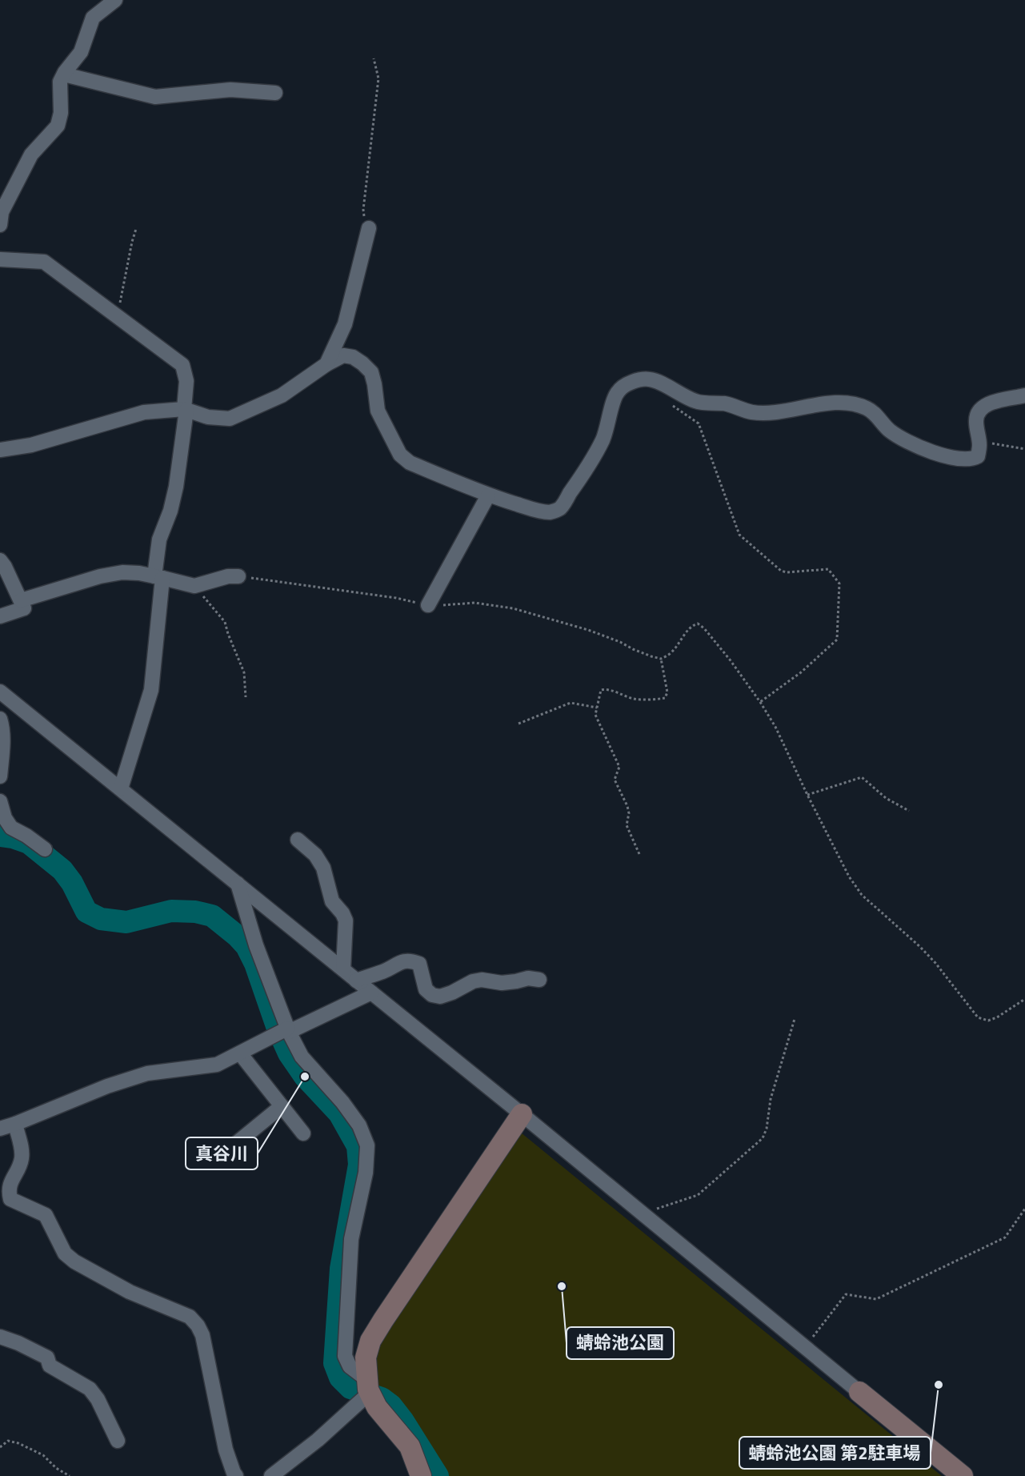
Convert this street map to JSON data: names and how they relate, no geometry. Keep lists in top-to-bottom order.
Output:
{
  "places": ["真谷川", "蜻蛉池公園", "蜻蛉池公園 第2駐車場"]
}
